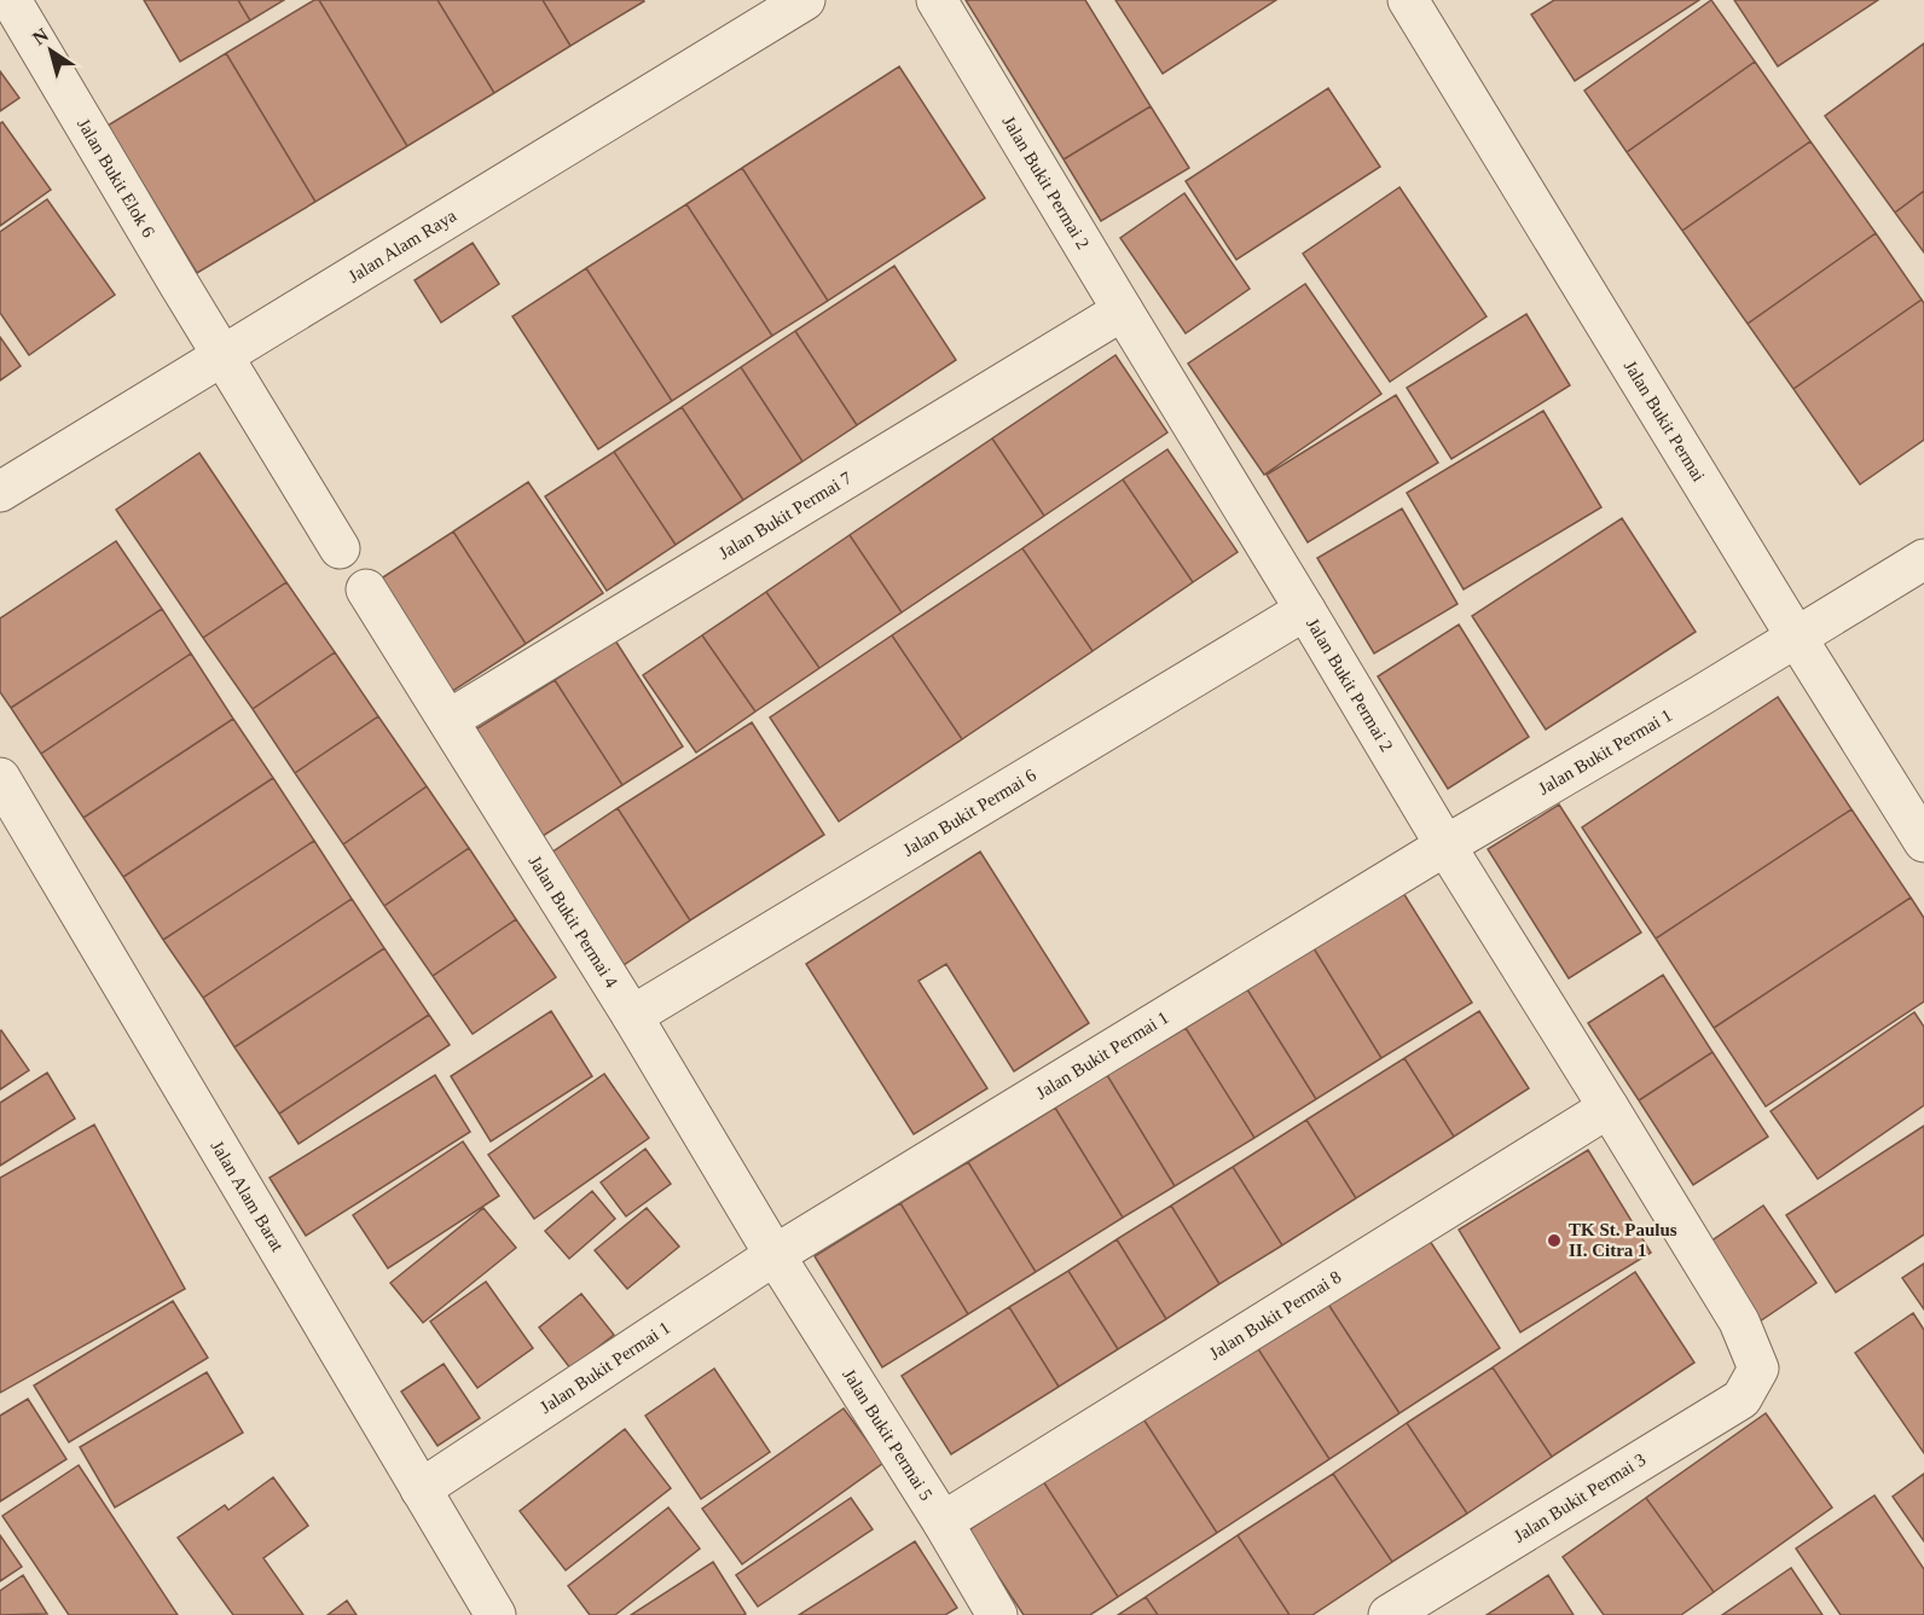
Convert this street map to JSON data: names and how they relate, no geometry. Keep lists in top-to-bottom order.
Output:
{
  "streets": {
    "street": [
      "Jalan Bukit Elok 6",
      "Jalan Bukit Permai 2",
      "Jalan Alam Raya",
      "Jalan Bukit Permai",
      "Jalan Bukit Permai 7",
      "Jalan Bukit Permai 1",
      "Jalan Bukit Permai 6",
      "Jalan Bukit Permai 4",
      "Jalan Alam Barat",
      "Jalan Bukit Permai 8",
      "Jalan Bukit Permai 5",
      "Jalan Bukit Permai 3"
    ]
  },
  "crossings": [
    ["Jalan Bukit Elok 6", "Jalan Alam Raya"],
    ["Jalan Bukit Permai 2", "Jalan Bukit Permai 7"],
    ["Jalan Bukit Permai 2", "Jalan Bukit Permai 1"],
    ["Jalan Bukit Permai 2", "Jalan Bukit Permai 6"],
    ["Jalan Bukit Permai 2", "Jalan Bukit Permai 8"],
    ["Jalan Bukit Permai 2", "Jalan Bukit Permai 3"],
    ["Jalan Bukit Permai", "Jalan Bukit Permai 1"],
    ["Jalan Bukit Permai 7", "Jalan Bukit Permai 4"],
    ["Jalan Bukit Permai 1", "Jalan Bukit Permai 4"],
    ["Jalan Bukit Permai 1", "Jalan Alam Barat"],
    ["Jalan Bukit Permai 1", "Jalan Bukit Permai 5"],
    ["Jalan Bukit Permai 6", "Jalan Bukit Permai 4"],
    ["Jalan Bukit Permai 4", "Jalan Bukit Permai 5"],
    ["Jalan Bukit Permai 8", "Jalan Bukit Permai 5"]
  ],
  "places": ["TK St. Paulus II. Citra 1"],
  "north": "top left"
}
